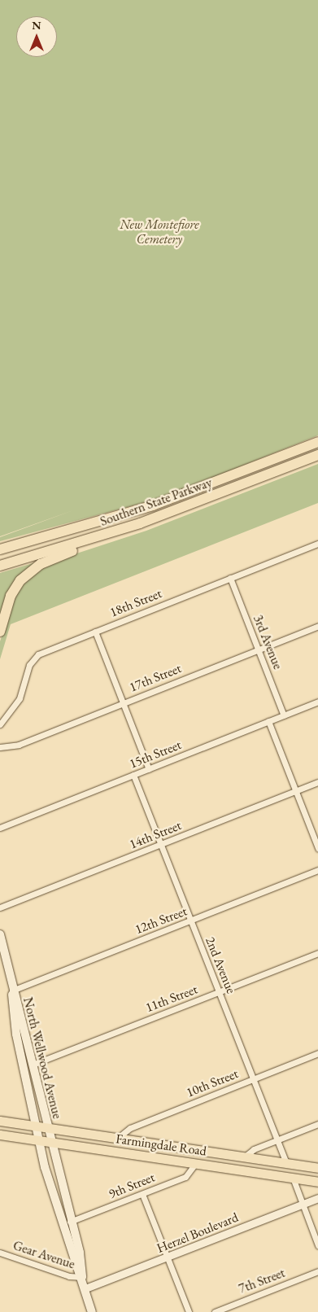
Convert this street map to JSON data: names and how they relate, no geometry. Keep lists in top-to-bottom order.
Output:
{
  "streets": {
    "highway": ["Southern State Parkway"],
    "main road": ["North Wellwood Avenue", "Farmingdale Road"],
    "street": [
      "18th Street",
      "3rd Avenue",
      "17th Street",
      "15th Street",
      "14th Street",
      "12th Street",
      "2nd Avenue",
      "11th Street",
      "10th Street",
      "9th Street",
      "Herzel Boulevard",
      "Gear Avenue",
      "7th Street"
    ]
  },
  "crossings": [
    ["18th Street", "3rd Avenue"],
    ["3rd Avenue", "17th Street"],
    ["3rd Avenue", "15th Street"],
    ["15th Street", "2nd Avenue"],
    ["14th Street", "2nd Avenue"],
    ["12th Street", "2nd Avenue"],
    ["12th Street", "North Wellwood Avenue"],
    ["2nd Avenue", "11th Street"],
    ["2nd Avenue", "10th Street"],
    ["2nd Avenue", "Farmingdale Road"],
    ["11th Street", "North Wellwood Avenue"],
    ["North Wellwood Avenue", "Farmingdale Road"],
    ["North Wellwood Avenue", "9th Street"],
    ["North Wellwood Avenue", "Herzel Boulevard"],
    ["North Wellwood Avenue", "Gear Avenue"],
    ["10th Street", "Farmingdale Road"],
    ["Farmingdale Road", "9th Street"]
  ],
  "parks": ["New Montefiore Cemetery"],
  "north": "top"
}
